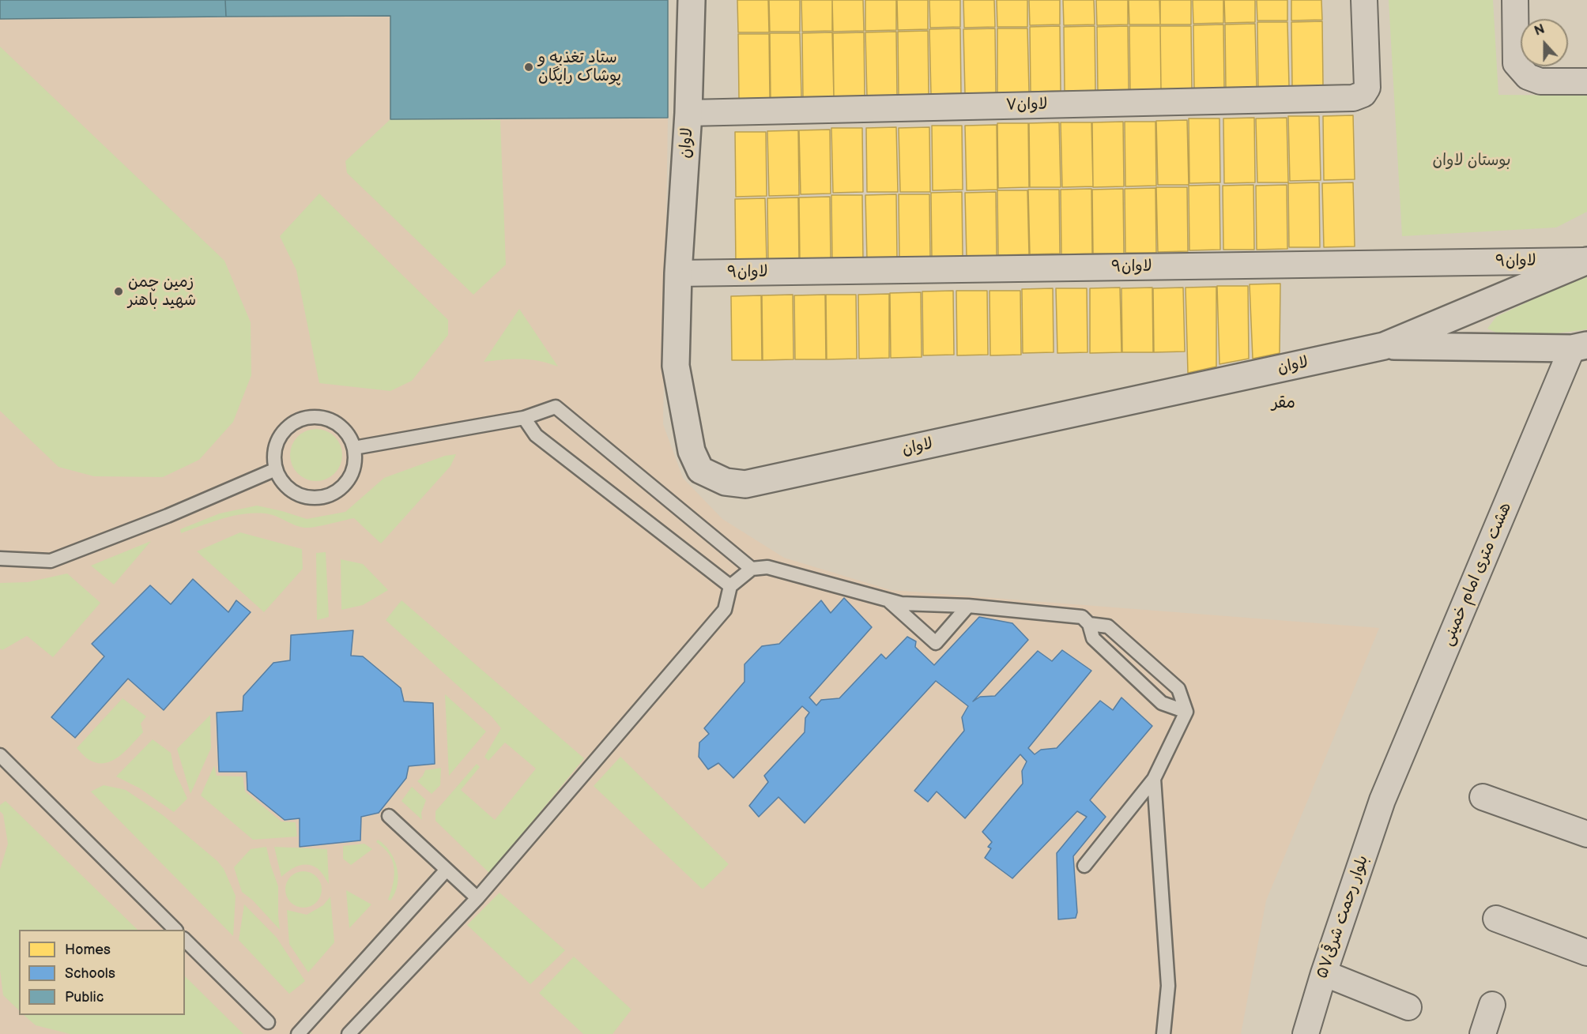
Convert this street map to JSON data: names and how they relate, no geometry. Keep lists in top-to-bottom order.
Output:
{
  "streets": {
    "street": [
      "۷لاوان",
      "لاوان",
      "۹لاوان",
      "هشت متری امام خمینی",
      "۵۷بلوار رحمت شرقی"
    ]
  },
  "crossings": [
    ["۷لاوان", "لاوان"],
    ["لاوان", "۹لاوان"],
    ["هشت متری امام خمینی", "۵۷بلوار رحمت شرقی"]
  ],
  "districts": ["مقر"],
  "parks": ["بوستان لاوان"],
  "places": ["ستاد تغذیه و پوشاک رایگان", "زمین چمن شهید باهنر"],
  "legend": ["Homes", "Schools", "Public"],
  "north": "top"
}
